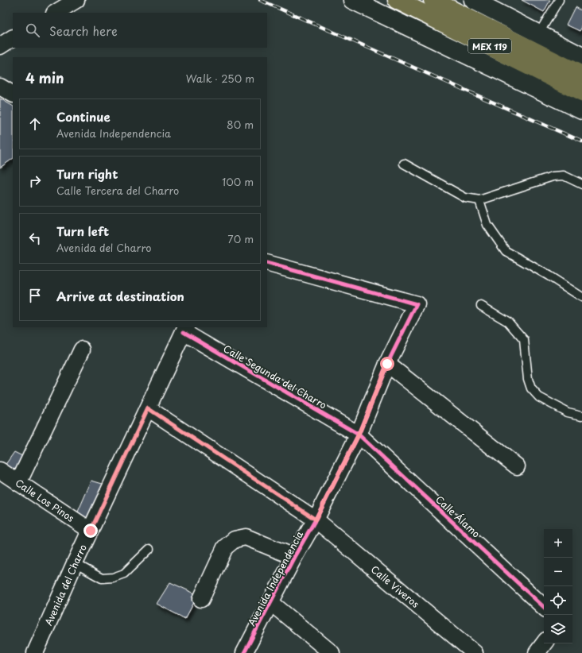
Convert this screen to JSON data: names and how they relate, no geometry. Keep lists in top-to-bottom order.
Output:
{
  "streets": {
    "main road": ["MEX 119"],
    "street": [
      "Calle Segunda del Charro",
      "Calle Los Pinos",
      "Calle Álamo",
      "Avenida Independencia",
      "Avenida del Charro",
      "Calle Viveros"
    ]
  },
  "crossings": [
    ["Calle Segunda del Charro", "Calle Álamo"],
    ["Calle Segunda del Charro", "Avenida Independencia"],
    ["Calle Segunda del Charro", "Avenida del Charro"],
    ["Calle Los Pinos", "Avenida del Charro"],
    ["Calle Álamo", "Avenida Independencia"],
    ["Avenida Independencia", "Calle Viveros"],
    ["Avenida del Charro", "Calle Viveros"]
  ],
  "page": {
    "search": "Search here",
    "heading": ["4 min", "Walk · 250 m"],
    "list": [
      ["Continue", "Avenida Independencia", "80 m"],
      ["Turn right", "Calle Tercera del Charro", "100 m"],
      ["Turn left", "Avenida del Charro", "70 m"],
      "Arrive at destination"
    ],
    "map_buttons": ["+", "−"]
  }
}
